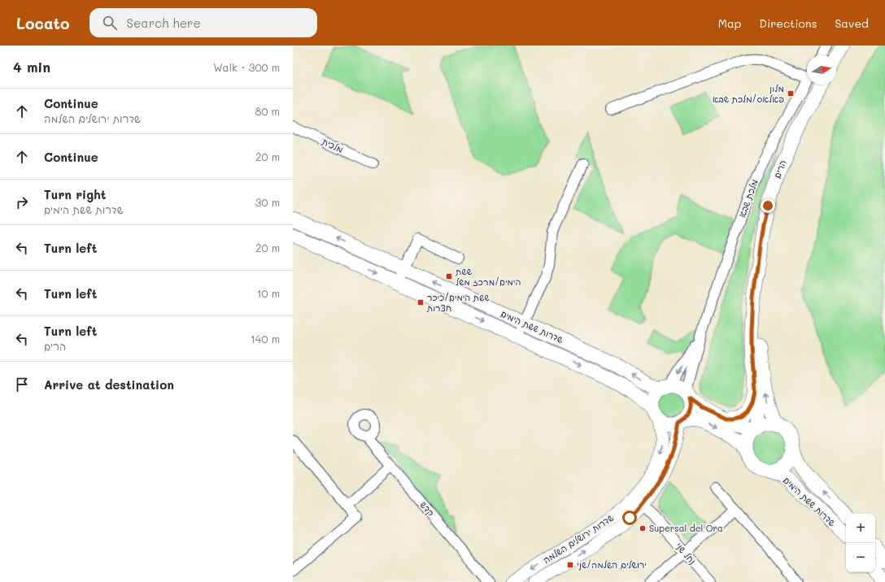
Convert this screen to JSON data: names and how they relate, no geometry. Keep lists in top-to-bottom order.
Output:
{
  "streets": {
    "main road": ["הרים", "שדרות ששת הימים"],
    "street": [
      "מלכית",
      "מלכת שבא",
      "קדש",
      "שדרות ירושלים השלמה",
      "נחל שני"
    ]
  },
  "crossings": [
    ["הרים", "שדרות ששת הימים"],
    ["מלכת שבא", "שדרות ששת הימים"],
    ["מלכת שבא", "שדרות ירושלים השלמה"],
    ["שדרות ששת הימים", "שדרות ירושלים השלמה"],
    ["שדרות ירושלים השלמה", "נחל שני"]
  ],
  "places": {
    "transit": [
      "מלון פאלאס/מלכת שבא",
      "ששת הימים/מרכז משל",
      "ששת הימים/כיכר חצרות",
      "ירושלים השלמה/שני"
    ],
    "other": ["Supersal del Ora"]
  },
  "north": "right",
  "page": {
    "header": "Locato",
    "search": "Search here",
    "nav": ["Map", "Directions", "Saved"],
    "heading": ["4 min", "Walk · 300 m"],
    "list": [
      ["Continue", "שדרות ירושלים השלמה", "80 m"],
      ["Continue", "20 m"],
      ["Turn right", "שדרות ששת הימים", "30 m"],
      ["Turn left", "20 m"],
      ["Turn left", "10 m"],
      ["Turn left", "הרים", "140 m"],
      "Arrive at destination"
    ],
    "map_buttons": ["+", "−"]
  }
}
